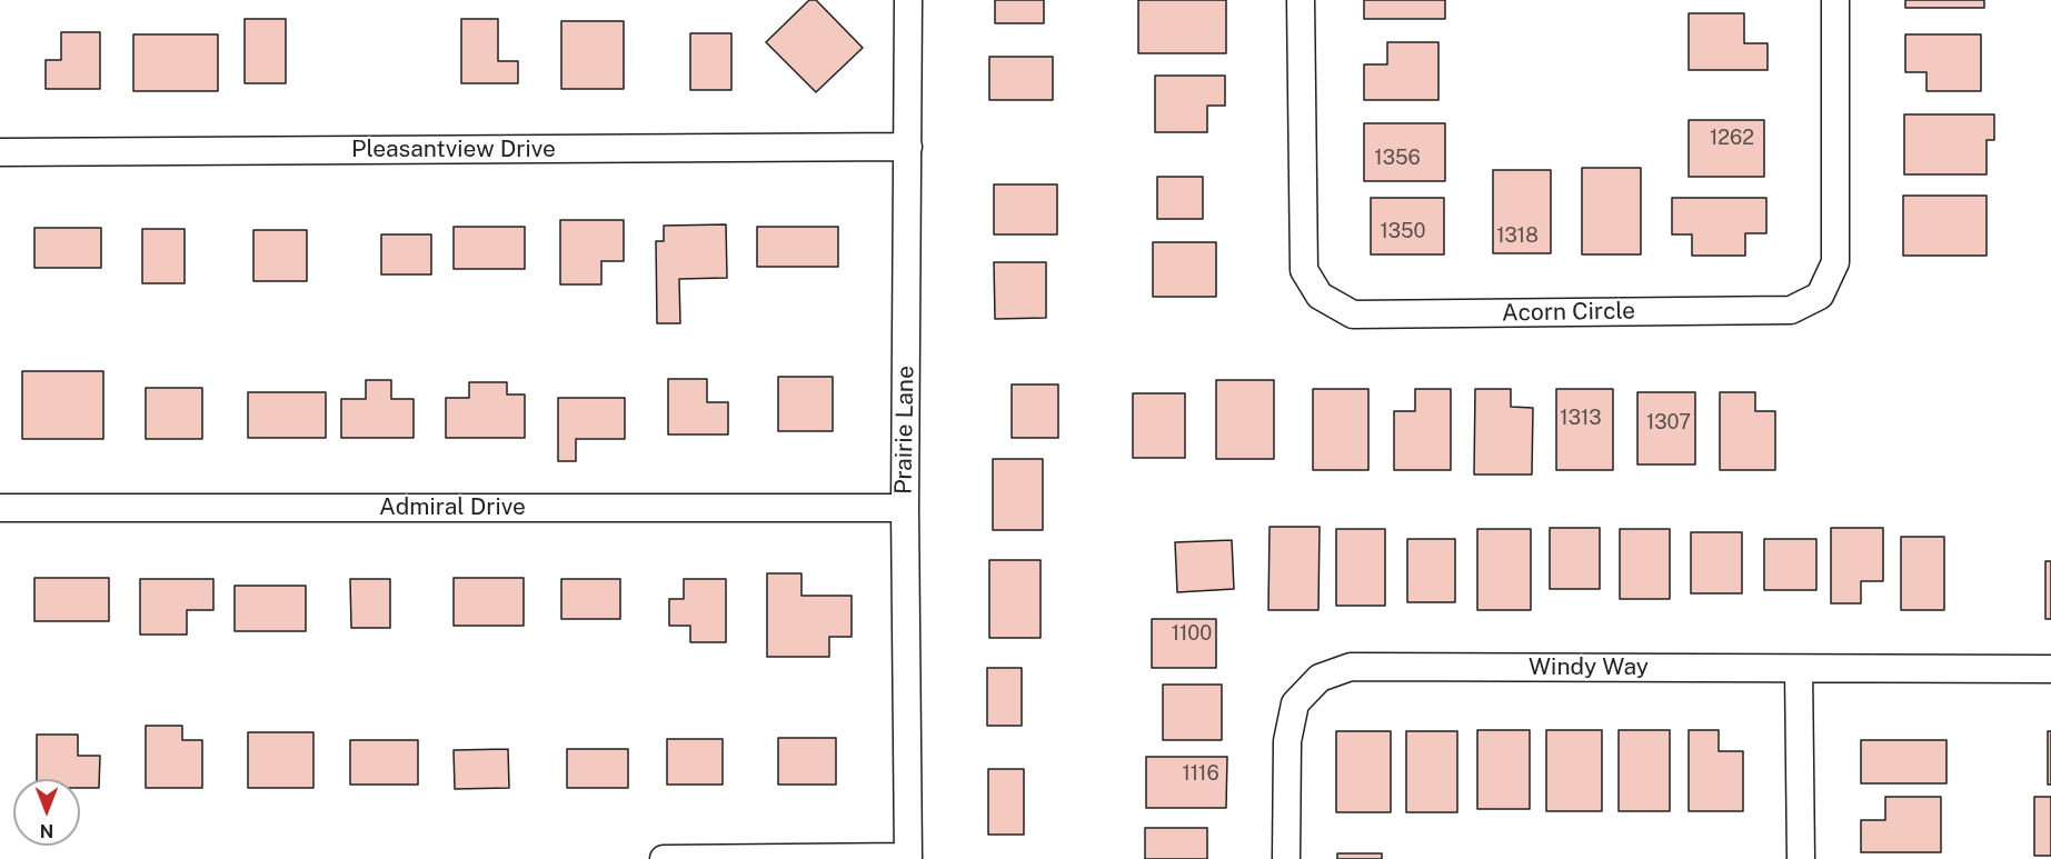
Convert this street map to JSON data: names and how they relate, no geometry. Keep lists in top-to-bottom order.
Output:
{
  "streets": {
    "street": [
      "Pleasantview Drive",
      "Acorn Circle",
      "Prairie Lane",
      "Admiral Drive",
      "Windy Way"
    ]
  },
  "crossings": [
    ["Pleasantview Drive", "Prairie Lane"],
    ["Prairie Lane", "Admiral Drive"]
  ],
  "house_numbers": [
    "1262",
    "1356",
    "1350",
    "1318",
    "1313",
    "1307",
    "1100",
    "1116"
  ],
  "north": "bottom"
}
